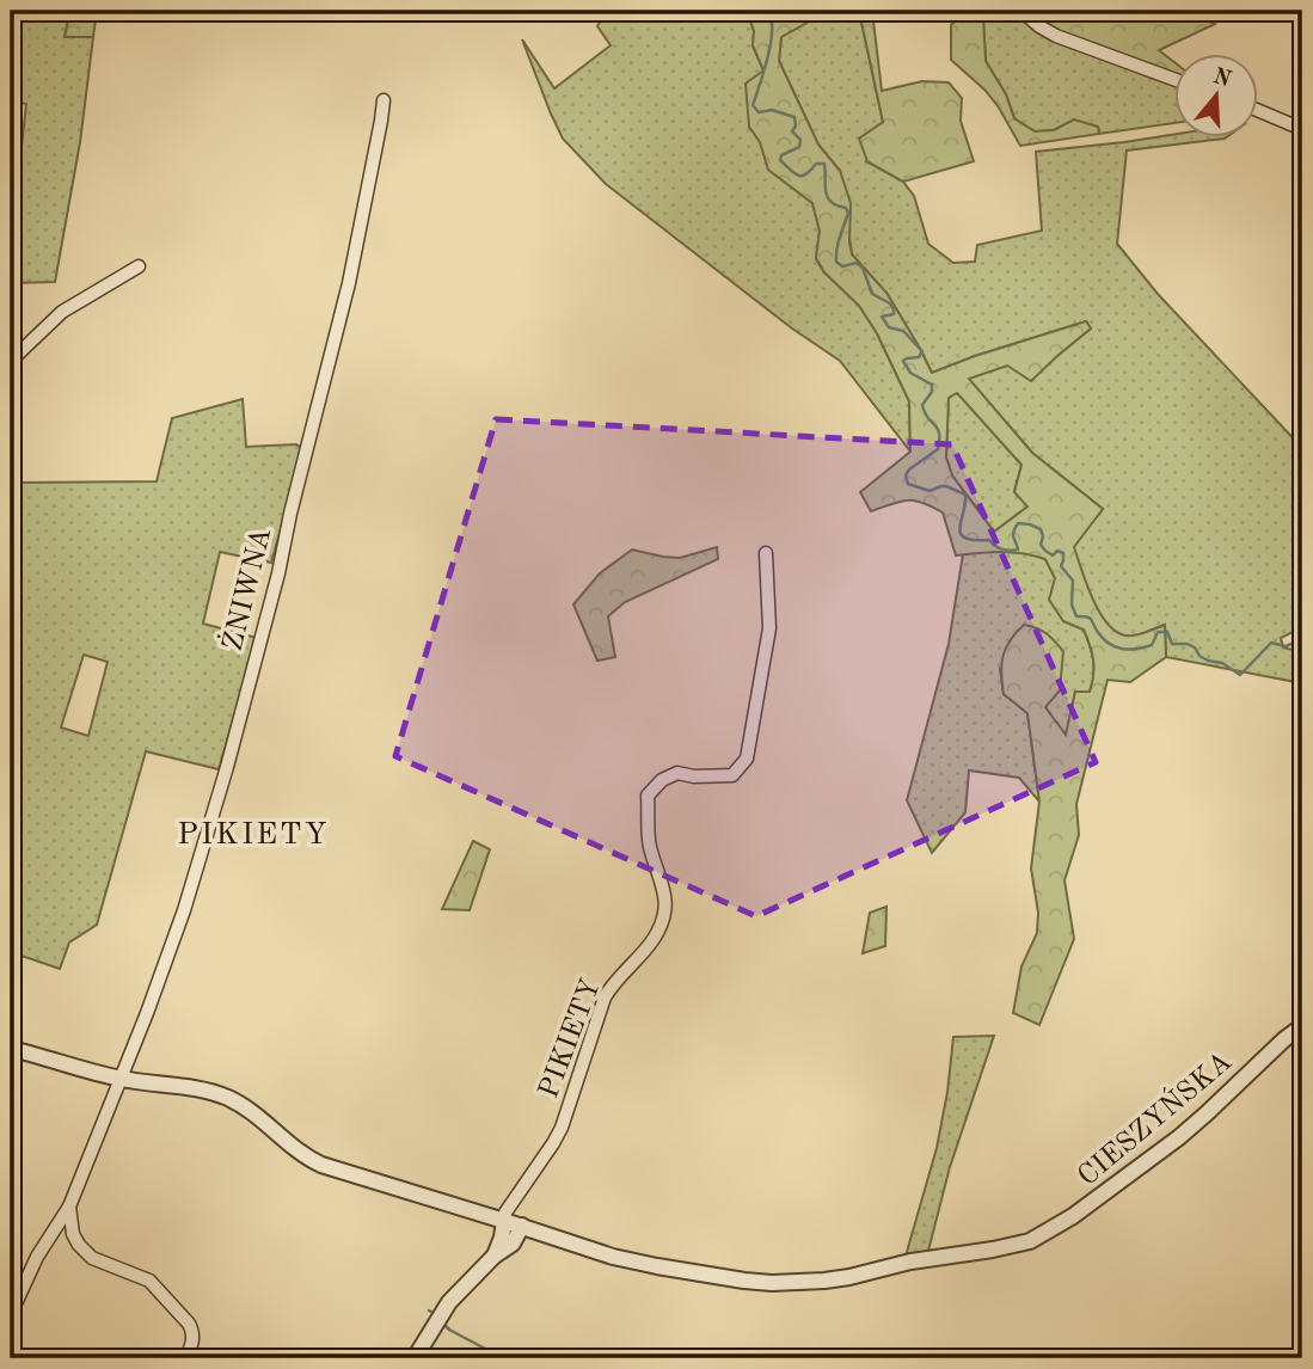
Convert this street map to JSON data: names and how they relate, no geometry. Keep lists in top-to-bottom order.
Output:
{
  "streets": {
    "street": ["ŻNIWNA", "PIKIETY", "CIESZYŃSKA"]
  },
  "districts": ["PIKIETY"],
  "north": "top"
}
